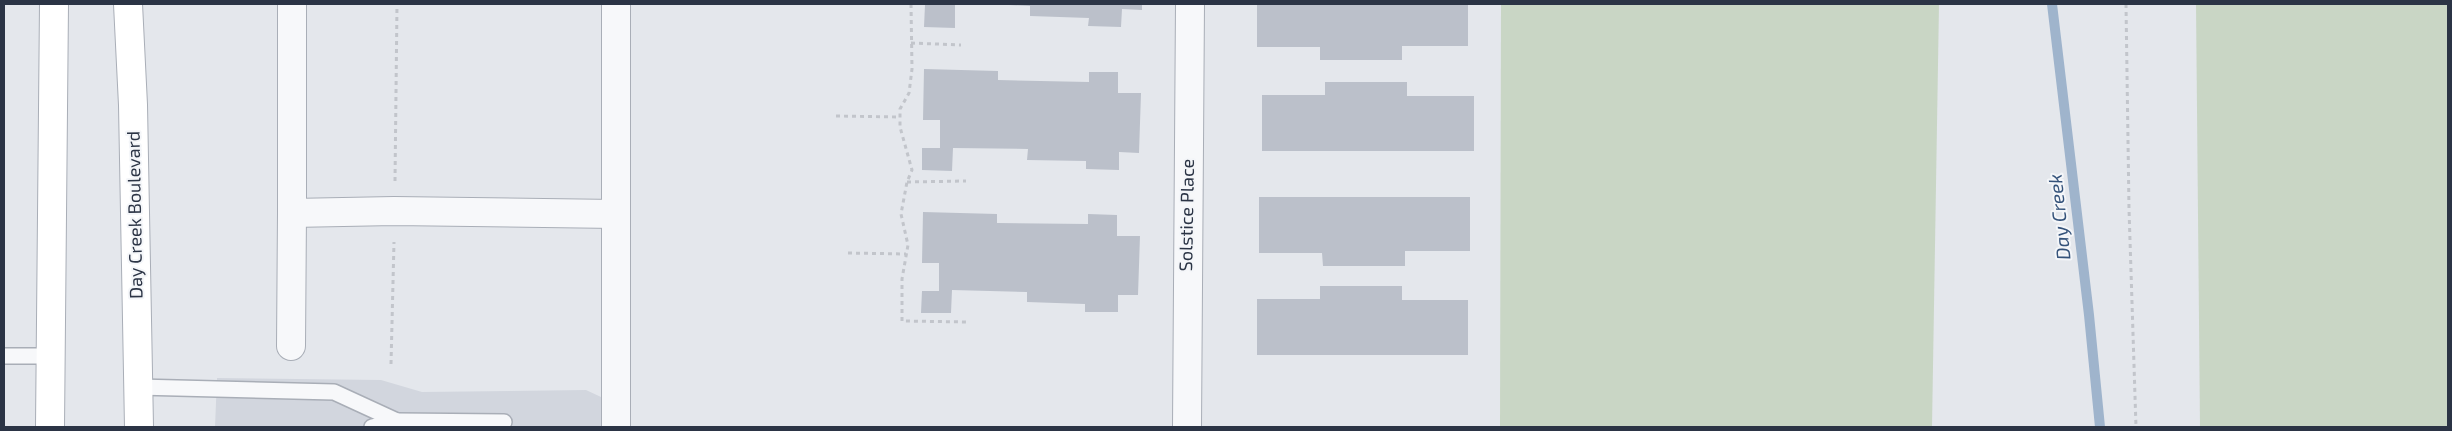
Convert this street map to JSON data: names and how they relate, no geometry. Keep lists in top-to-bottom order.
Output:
{
  "streets": {
    "main road": ["Day Creek Boulevard"],
    "street": ["Solstice Place"]
  },
  "water": ["Day Creek"]
}
